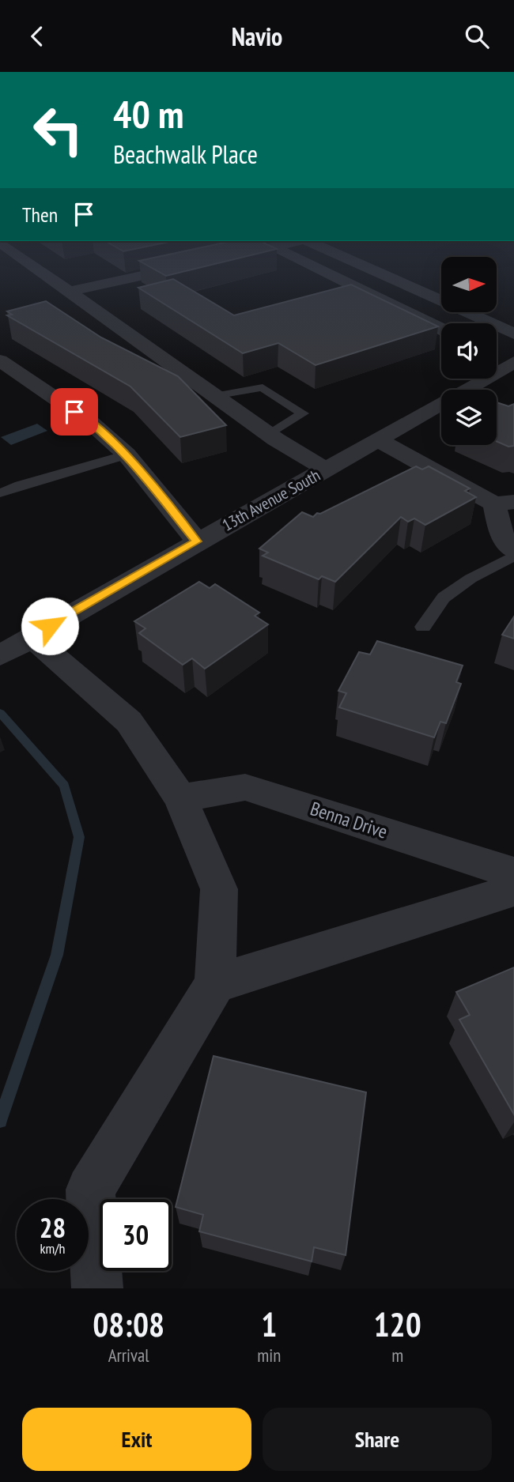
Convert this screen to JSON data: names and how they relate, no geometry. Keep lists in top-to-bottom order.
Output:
{
  "streets": {
    "street": ["13th Avenue South", "Benna Drive"]
  },
  "north": "right",
  "page": {
    "header": "Navio",
    "turn": ["40 m", "Beachwalk Place"],
    "then": "Then",
    "speed": "28 km/h",
    "limit": "30",
    "eta": [
      "08:08",
      "Arrival",
      "1",
      "min",
      "120",
      "m"
    ],
    "buttons": ["Exit", "Share"]
  }
}
